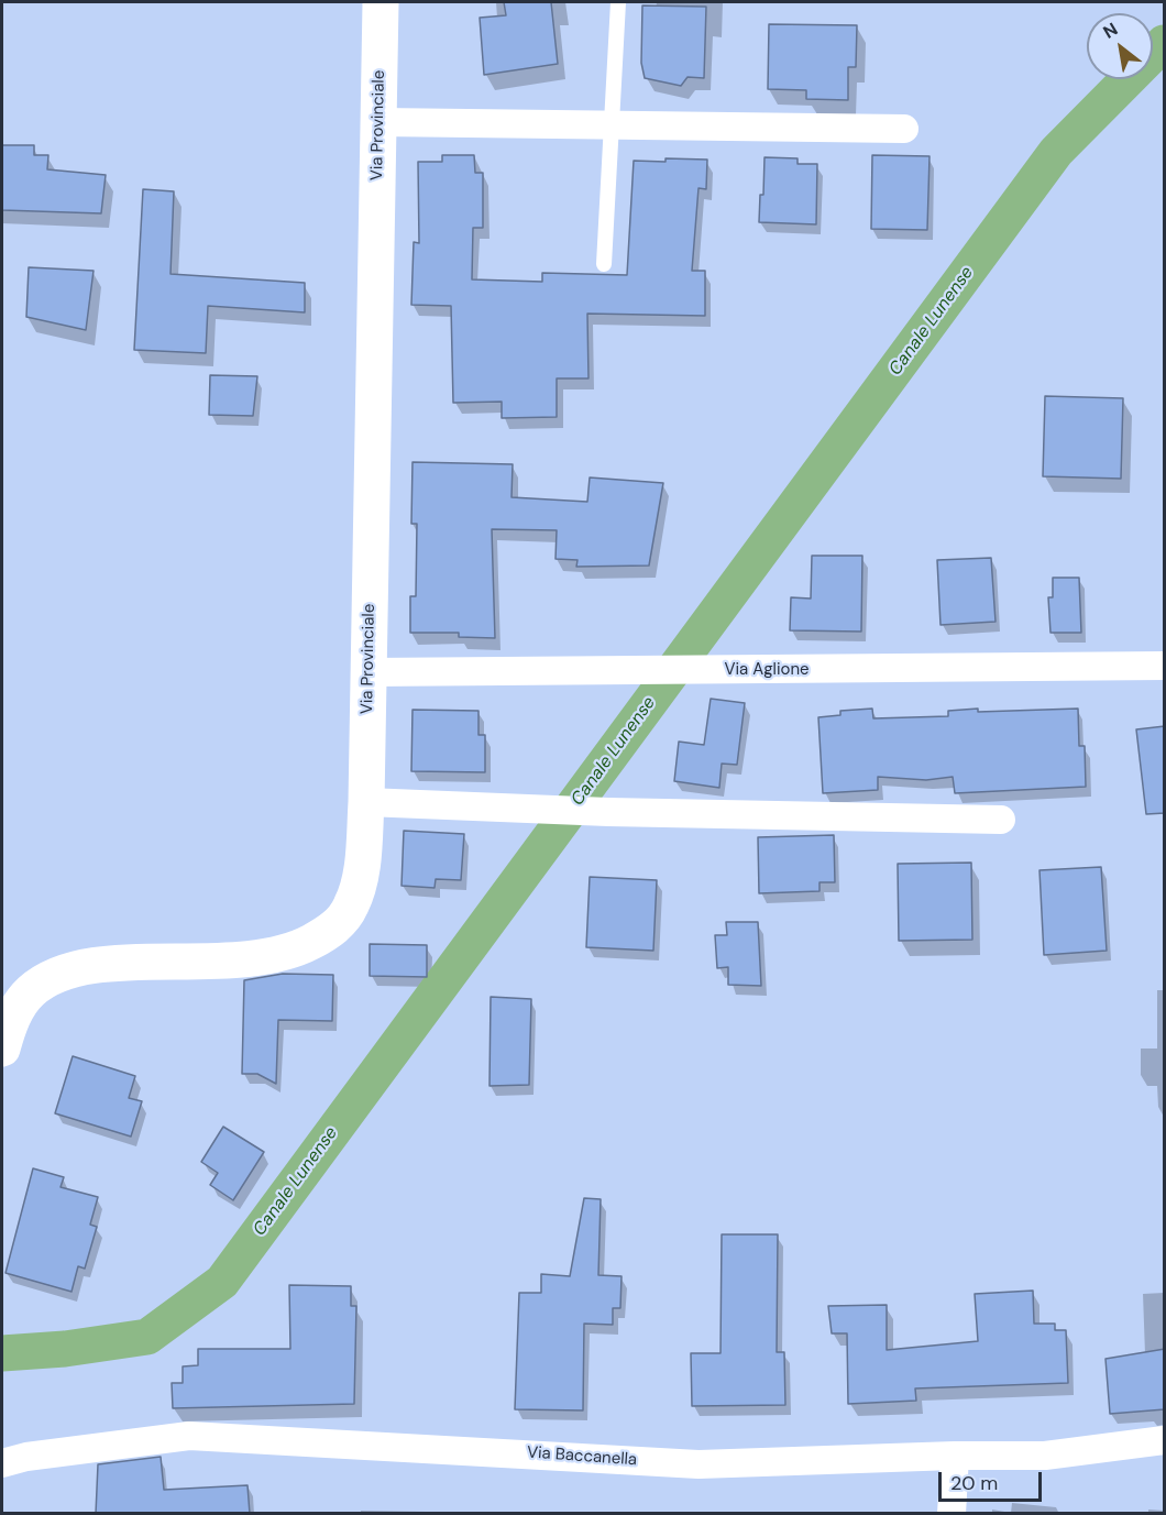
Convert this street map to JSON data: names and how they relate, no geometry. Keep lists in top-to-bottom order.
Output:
{
  "streets": {
    "street": ["Via Provinciale", "Via Aglione", "Via Baccanella"]
  },
  "crossings": [
    ["Via Provinciale", "Via Aglione"]
  ],
  "water": ["Canale Lunense"],
  "scale_bar": "20 m",
  "north": "top left"
}
